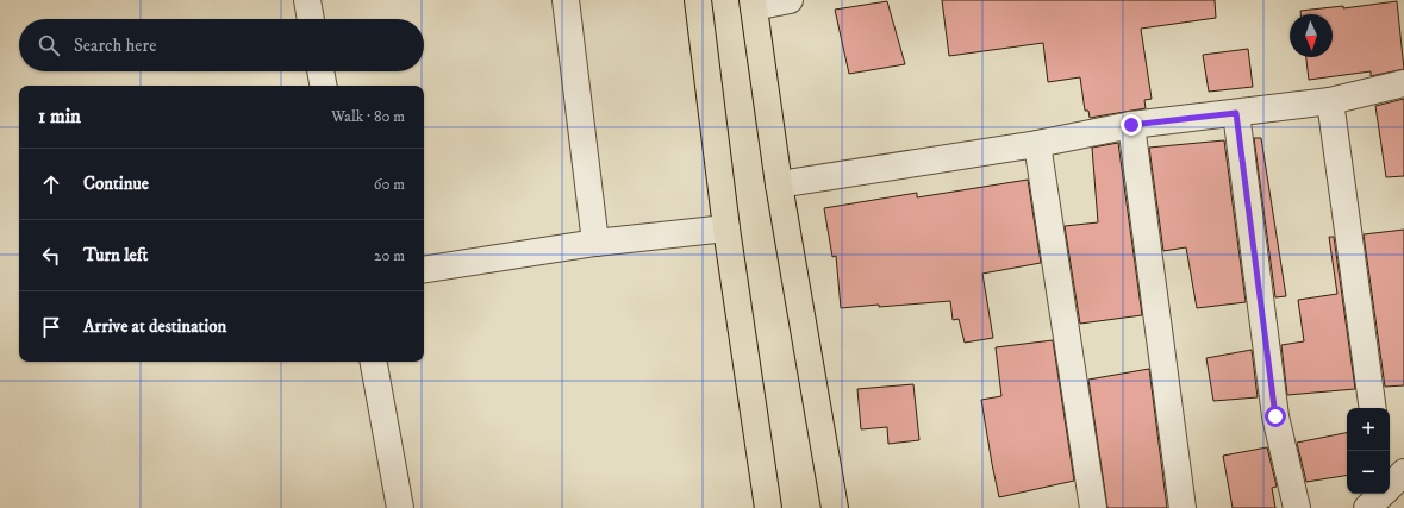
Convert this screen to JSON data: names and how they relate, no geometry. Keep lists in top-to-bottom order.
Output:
{
  "north": "bottom",
  "page": {
    "search": "Search here",
    "heading": ["1 min", "Walk · 80 m"],
    "list": [
      ["Continue", "60 m"],
      ["Turn left", "20 m"],
      "Arrive at destination"
    ],
    "map_buttons": ["+", "−"]
  }
}
